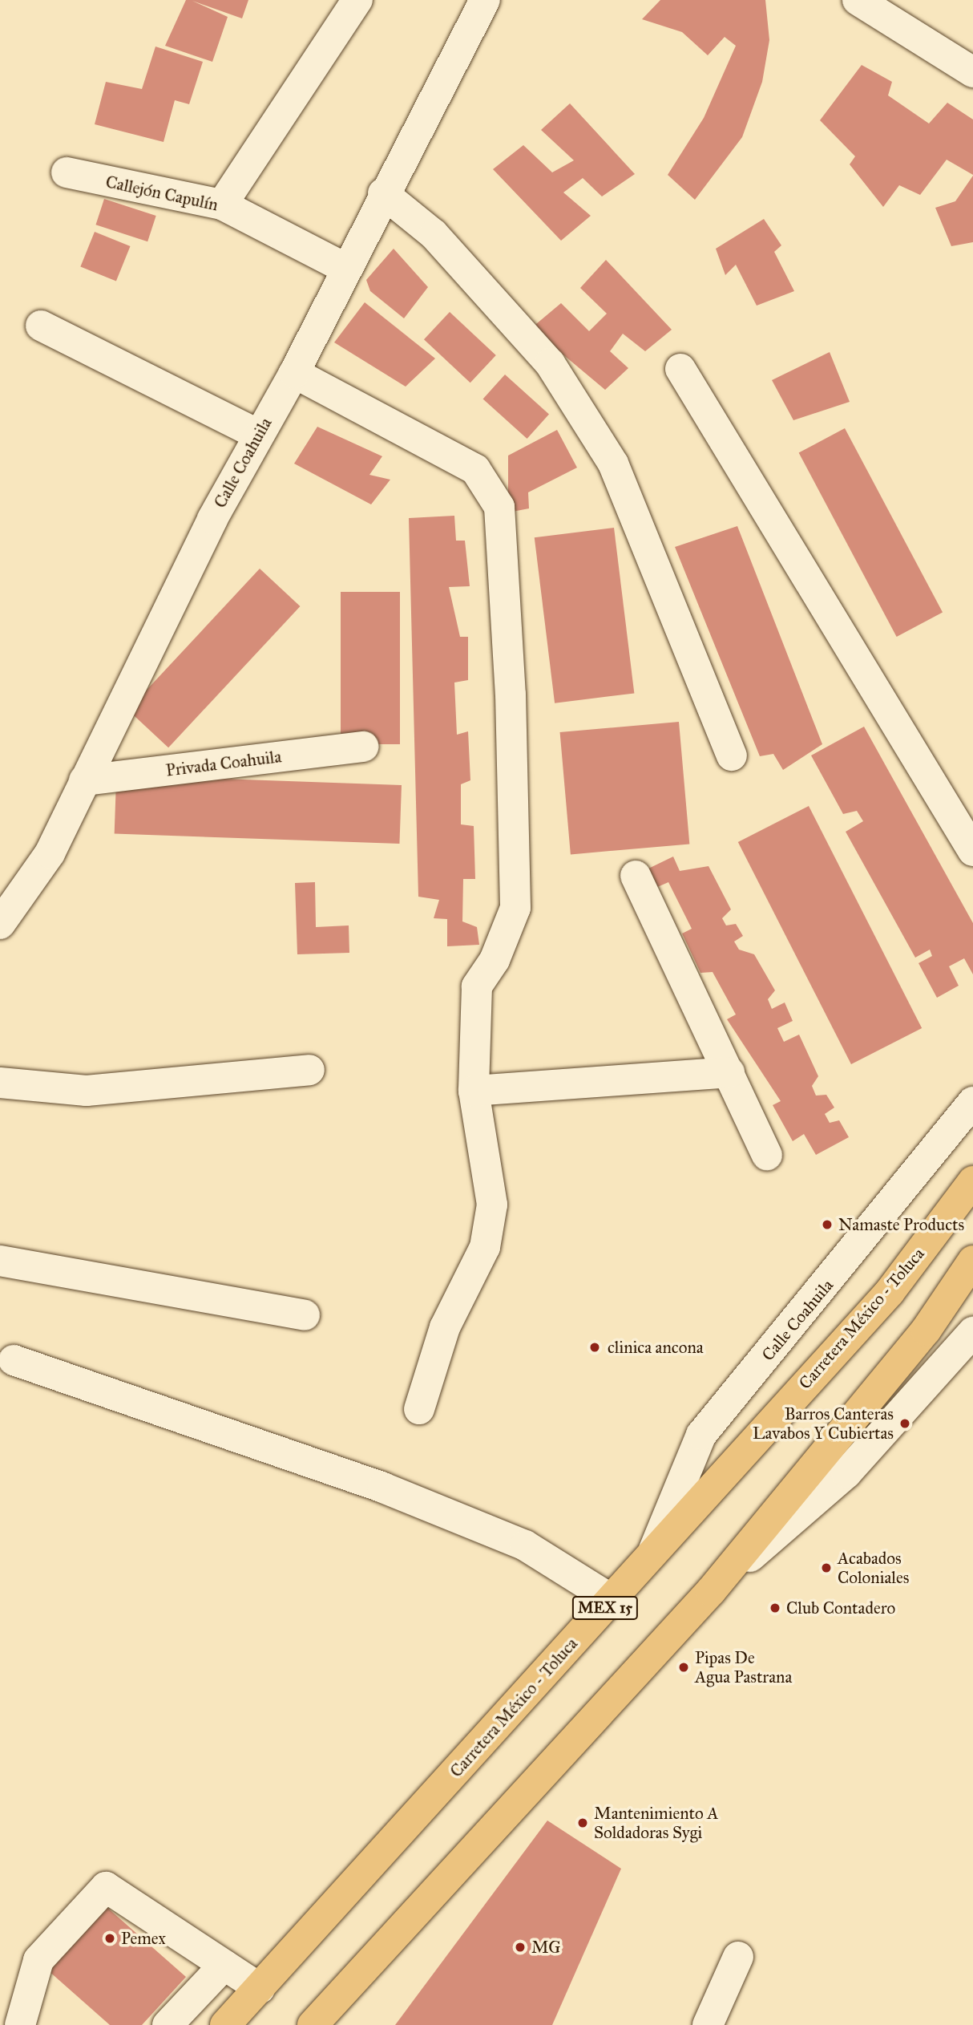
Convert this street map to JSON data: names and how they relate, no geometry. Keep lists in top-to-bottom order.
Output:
{
  "streets": {
    "main road": ["Carretera México - Toluca", "MEX 15"],
    "street": ["Callejón Capulín", "Calle Coahuila", "Privada Coahuila"]
  },
  "crossings": [
    ["Callejón Capulín", "Calle Coahuila"],
    ["Calle Coahuila", "Privada Coahuila"],
    ["Calle Coahuila", "Carretera México - Toluca"]
  ],
  "places": [
    "Namaste Products",
    "clinica ancona",
    "Barros Canteras Lavabos Y Cubiertas",
    "Acabados Coloniales",
    "Club Contadero",
    "Pipas De Agua Pastrana",
    "Mantenimiento A Soldadoras Sygi",
    "Pemex",
    "MG"
  ]
}
